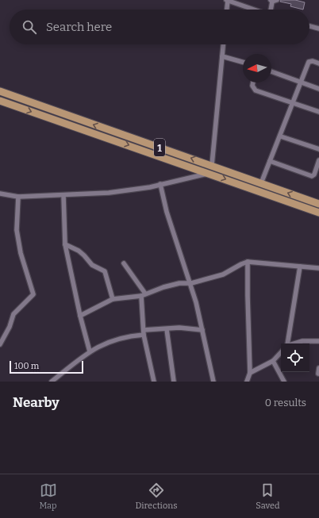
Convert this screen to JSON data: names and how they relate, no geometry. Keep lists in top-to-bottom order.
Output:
{
  "streets": {
    "main road": ["1"]
  },
  "scale_bar": "100 m",
  "north": "left",
  "page": {
    "search": "Search here",
    "scale": "100 m",
    "heading": ["Nearby", "0 results"],
    "nav": ["Map", "Directions", "Saved"]
  }
}
